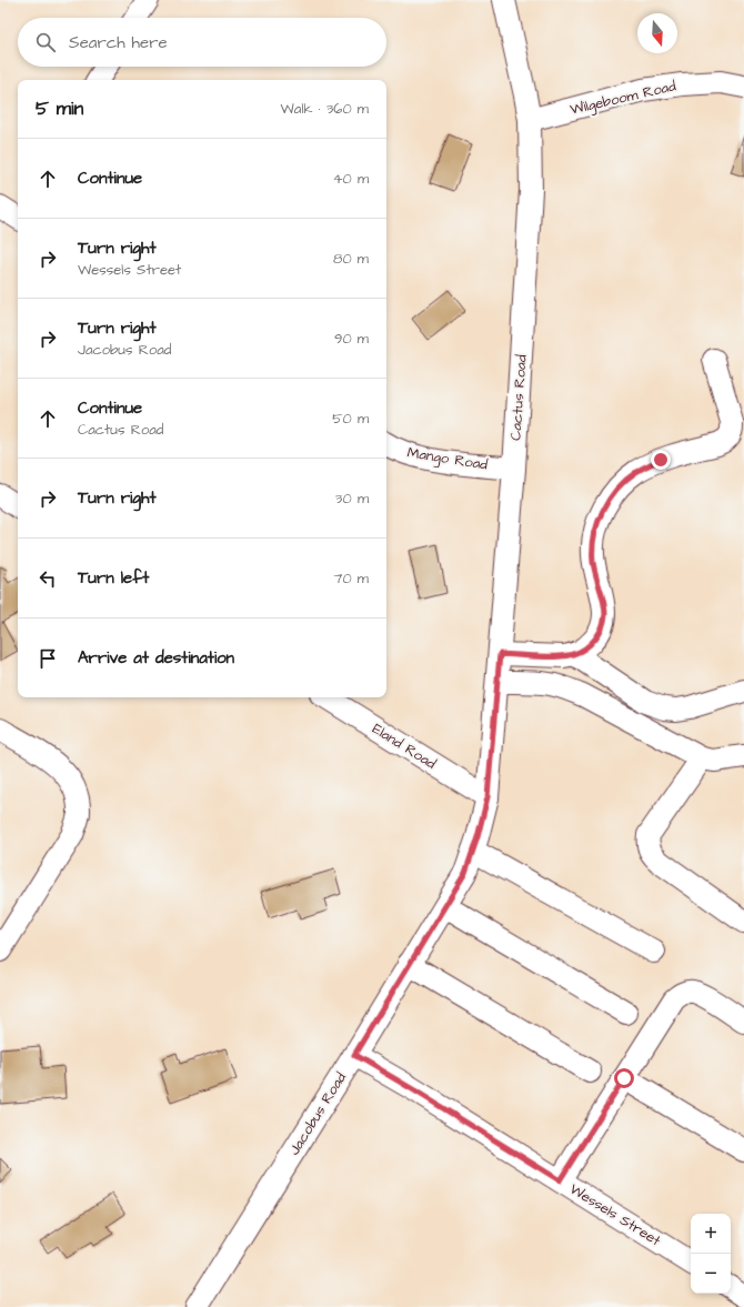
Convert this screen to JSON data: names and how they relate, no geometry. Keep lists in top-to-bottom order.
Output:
{
  "streets": {
    "street": [
      "Wilgeboom Road",
      "Cactus Road",
      "Mango Road",
      "Eland Road",
      "Jacobus Road",
      "Wessels Street"
    ]
  },
  "crossings": [
    ["Wilgeboom Road", "Cactus Road"],
    ["Cactus Road", "Mango Road"],
    ["Cactus Road", "Eland Road"],
    ["Cactus Road", "Jacobus Road"],
    ["Eland Road", "Jacobus Road"],
    ["Jacobus Road", "Wessels Street"]
  ],
  "north": "bottom",
  "page": {
    "search": "Search here",
    "heading": ["5 min", "Walk · 360 m"],
    "list": [
      ["Continue", "40 m"],
      ["Turn right", "Wessels Street", "80 m"],
      ["Turn right", "Jacobus Road", "90 m"],
      ["Continue", "Cactus Road", "50 m"],
      ["Turn right", "30 m"],
      ["Turn left", "70 m"],
      "Arrive at destination"
    ],
    "map_buttons": ["+", "−"]
  }
}
